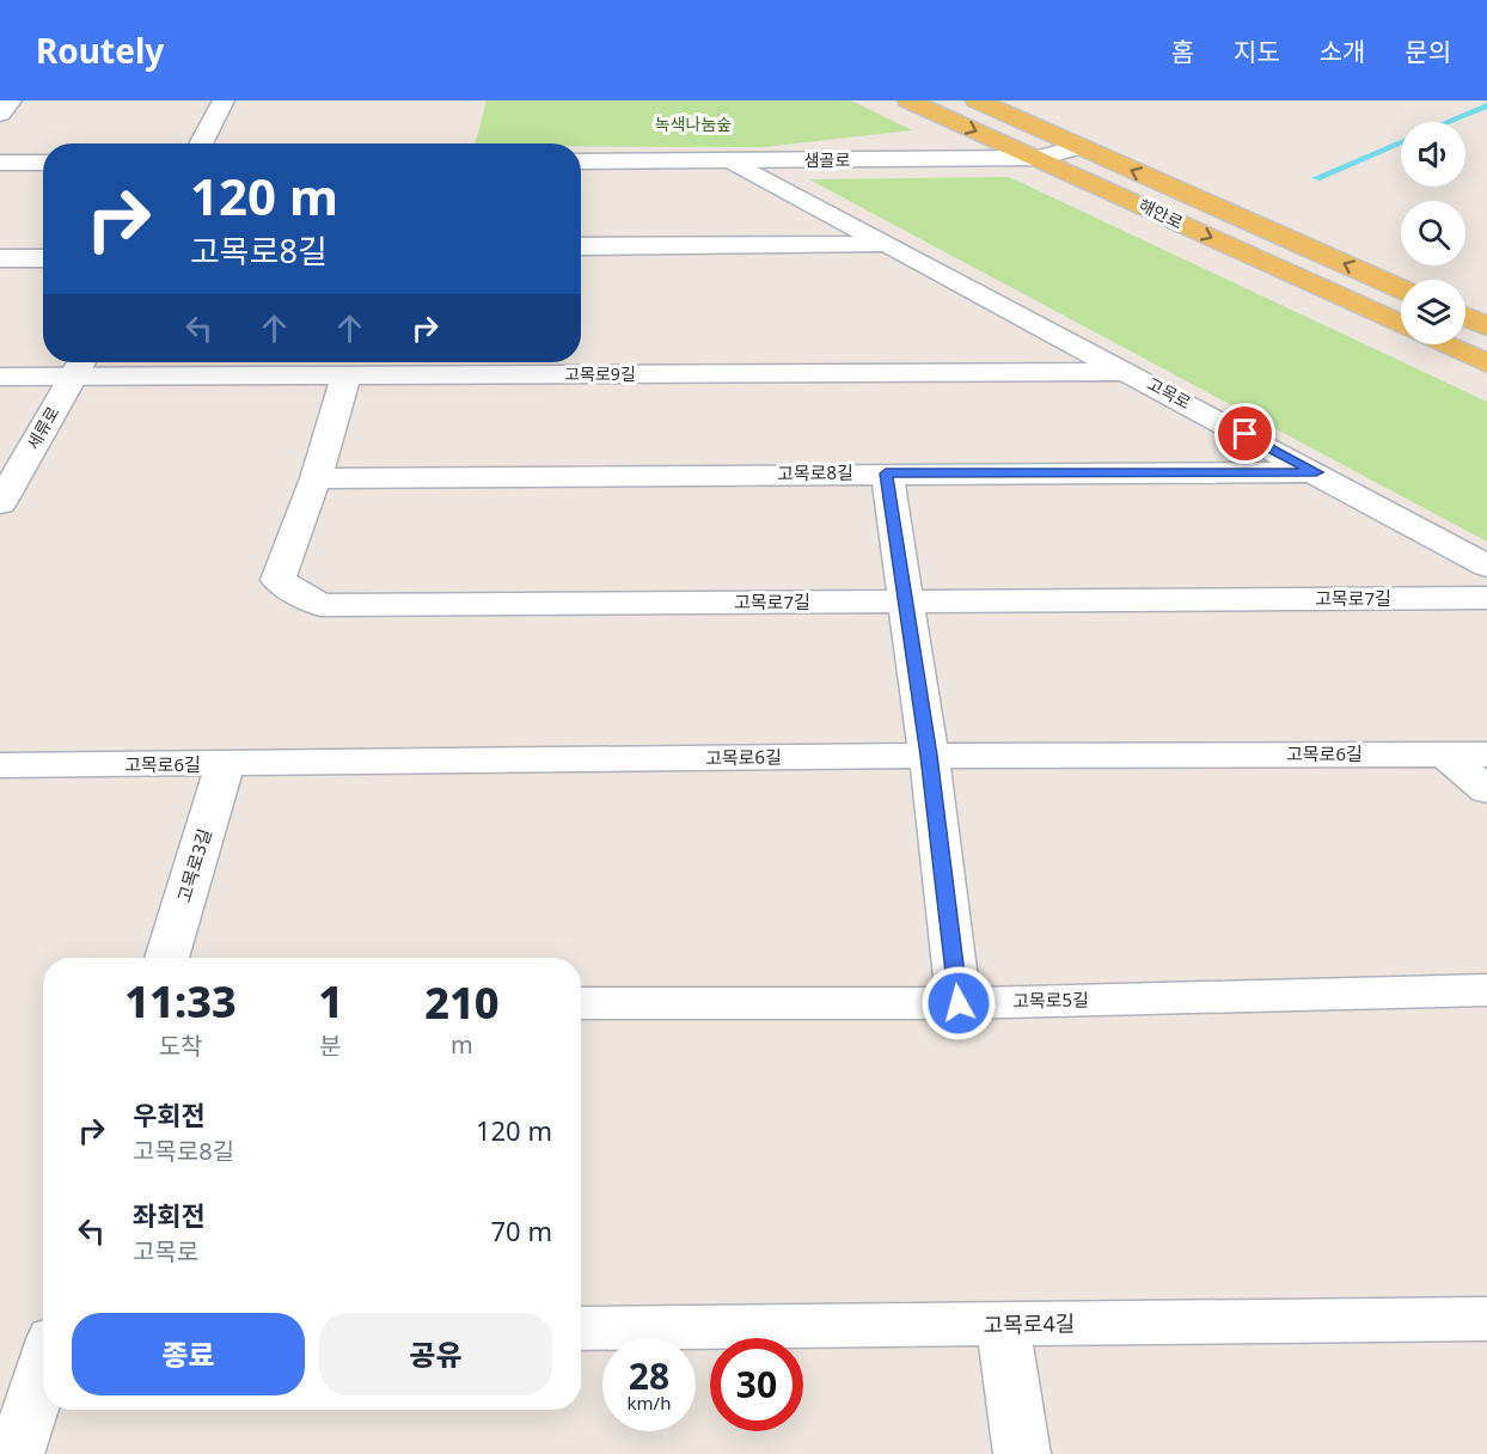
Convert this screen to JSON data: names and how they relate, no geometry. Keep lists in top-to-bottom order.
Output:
{
  "streets": {
    "main road": ["해안로"],
    "street": [
      "샘골로",
      "고목로9길",
      "고목로",
      "세류로",
      "고목로8길",
      "고목로7길",
      "고목로6길",
      "고목로3길",
      "고목로5길",
      "고목로4길"
    ]
  },
  "crossings": [
    ["샘골로", "해안로"],
    ["샘골로", "고목로"],
    ["고목로9길", "고목로"],
    ["고목로9길", "세류로"],
    ["고목로9길", "고목로7길"],
    ["고목로", "고목로8길"],
    ["고목로8길", "고목로7길"],
    ["고목로6길", "고목로3길"]
  ],
  "parks": ["녹색나눔숲"],
  "page": {
    "header": "Routely",
    "nav": [
      "홈",
      "지도",
      "소개",
      "문의"
    ],
    "turn": ["120 m", "고목로8길"],
    "eta": [
      "11:33",
      "도착",
      "1",
      "분",
      "210",
      "m"
    ],
    "list": [
      {
        "name": "우회전",
        "note": "고목로8길",
        "value": "120 m"
      },
      {
        "name": "좌회전",
        "note": "고목로",
        "value": "70 m"
      }
    ],
    "buttons": ["종료", "공유"],
    "speed": "28 km/h",
    "limit": "30"
  }
}
